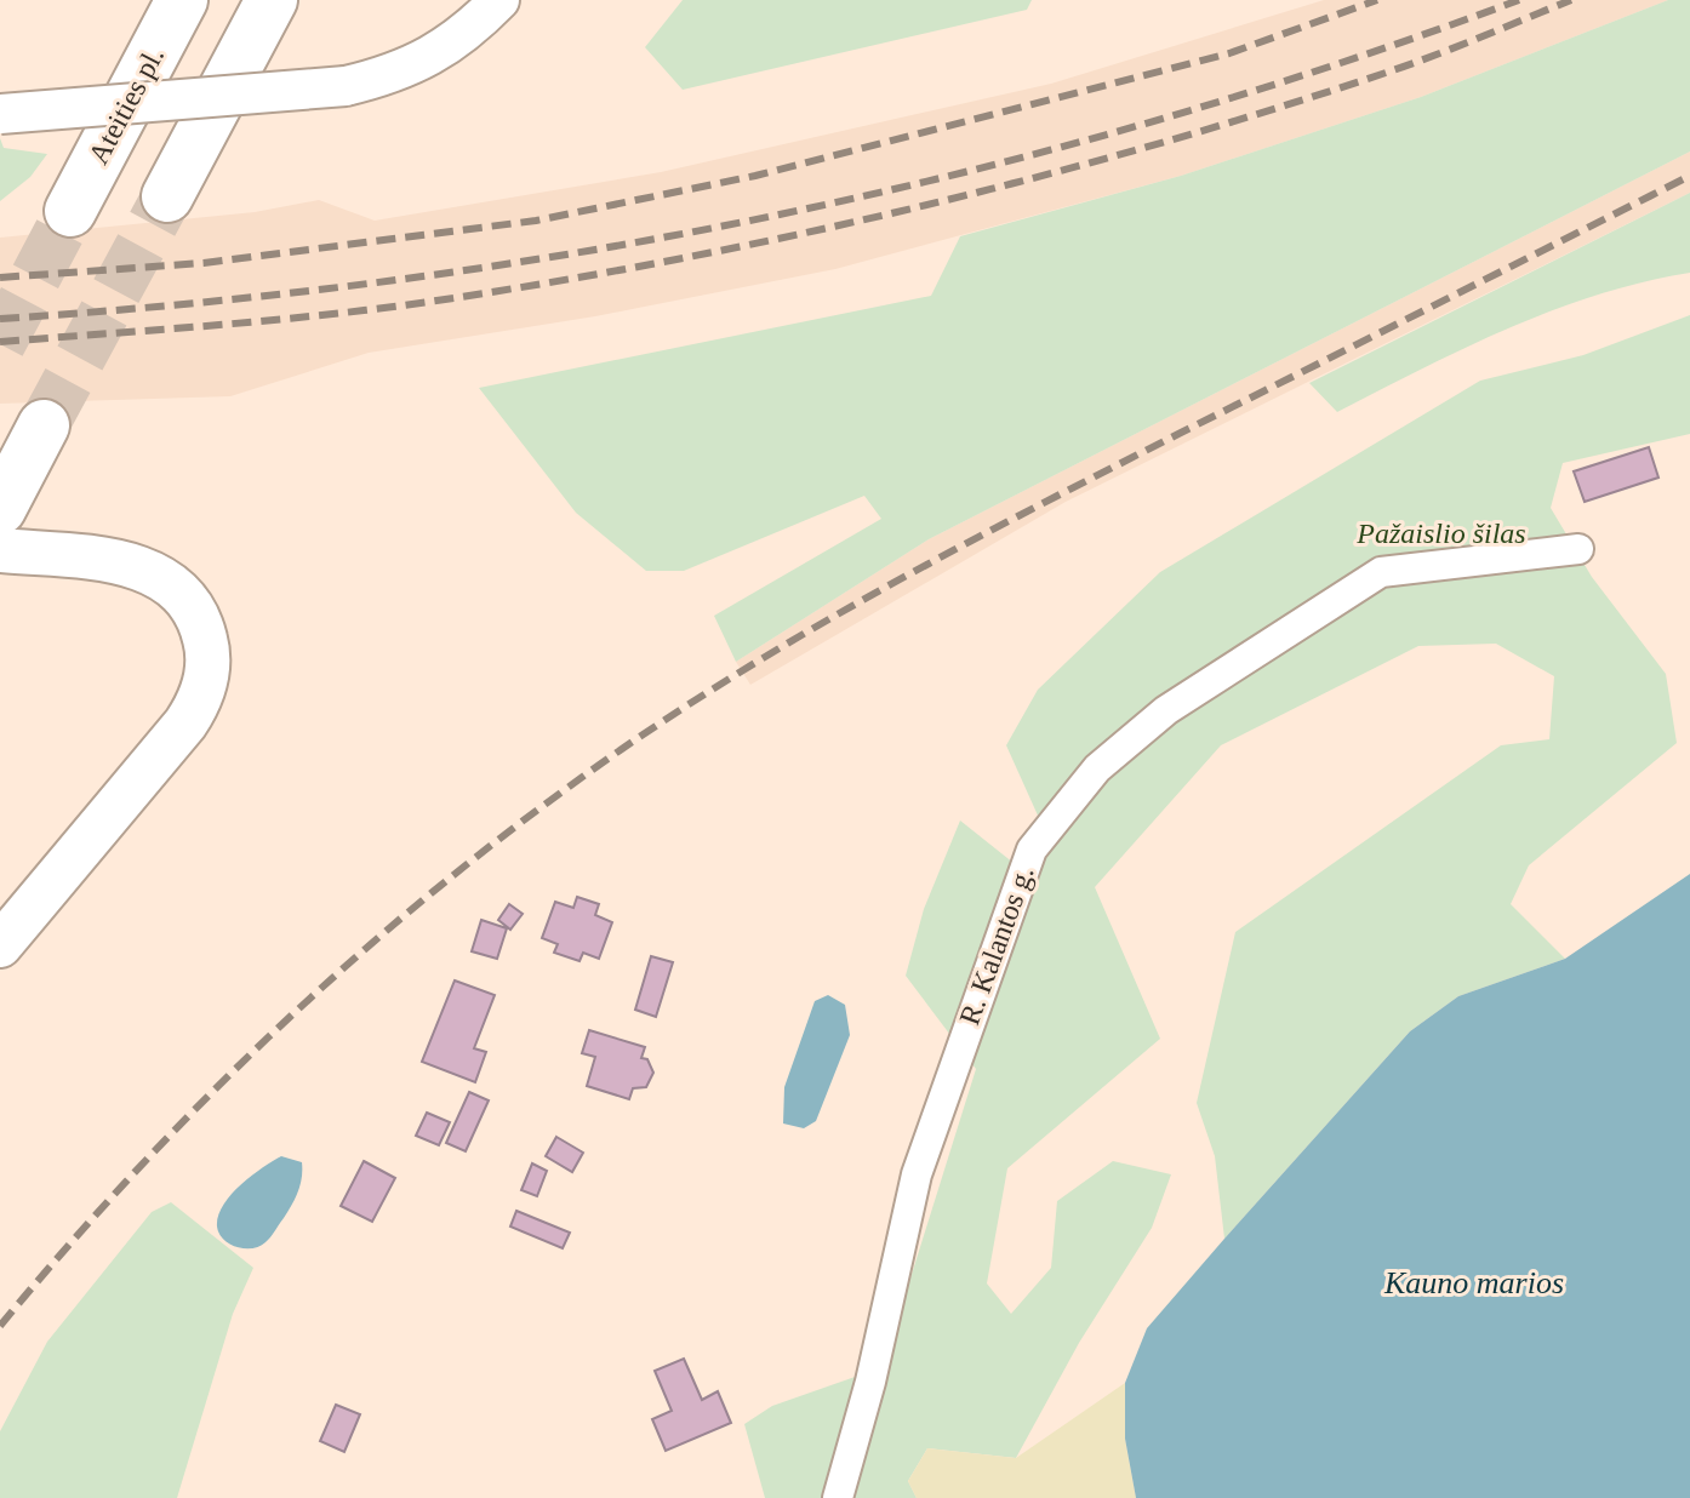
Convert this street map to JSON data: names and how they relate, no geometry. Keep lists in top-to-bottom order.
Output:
{
  "streets": {
    "highway": ["Ateities pl."],
    "street": ["R. Kalantos g."]
  },
  "water": ["Kauno marios"],
  "parks": ["Pažaislio šilas"]
}
